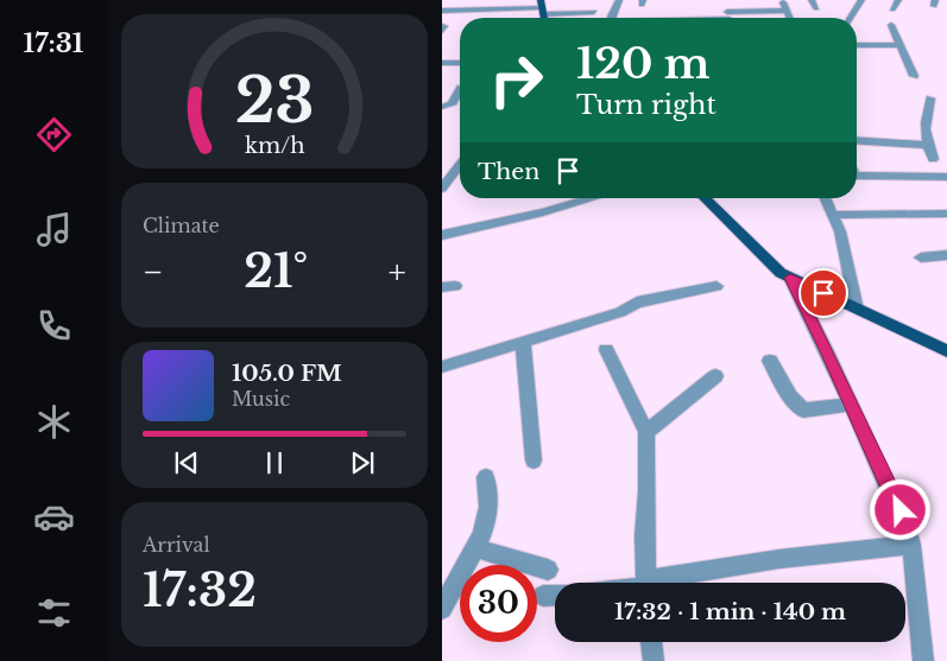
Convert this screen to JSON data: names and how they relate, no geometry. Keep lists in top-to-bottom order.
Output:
{
  "page": {
    "tabs": "17:31",
    "turn": ["120 m", "Turn right"],
    "then": "Then",
    "tile": [
      "Climate",
      ["Arrival", "17:32"]
    ],
    "heat": ["−", "21°", "+"],
    "song": ["105.0 FM", "Music"],
    "limit": "30",
    "trip": "17:32 · 1 min · 140 m",
    "gauge": ["23", "km/h"]
  }
}
